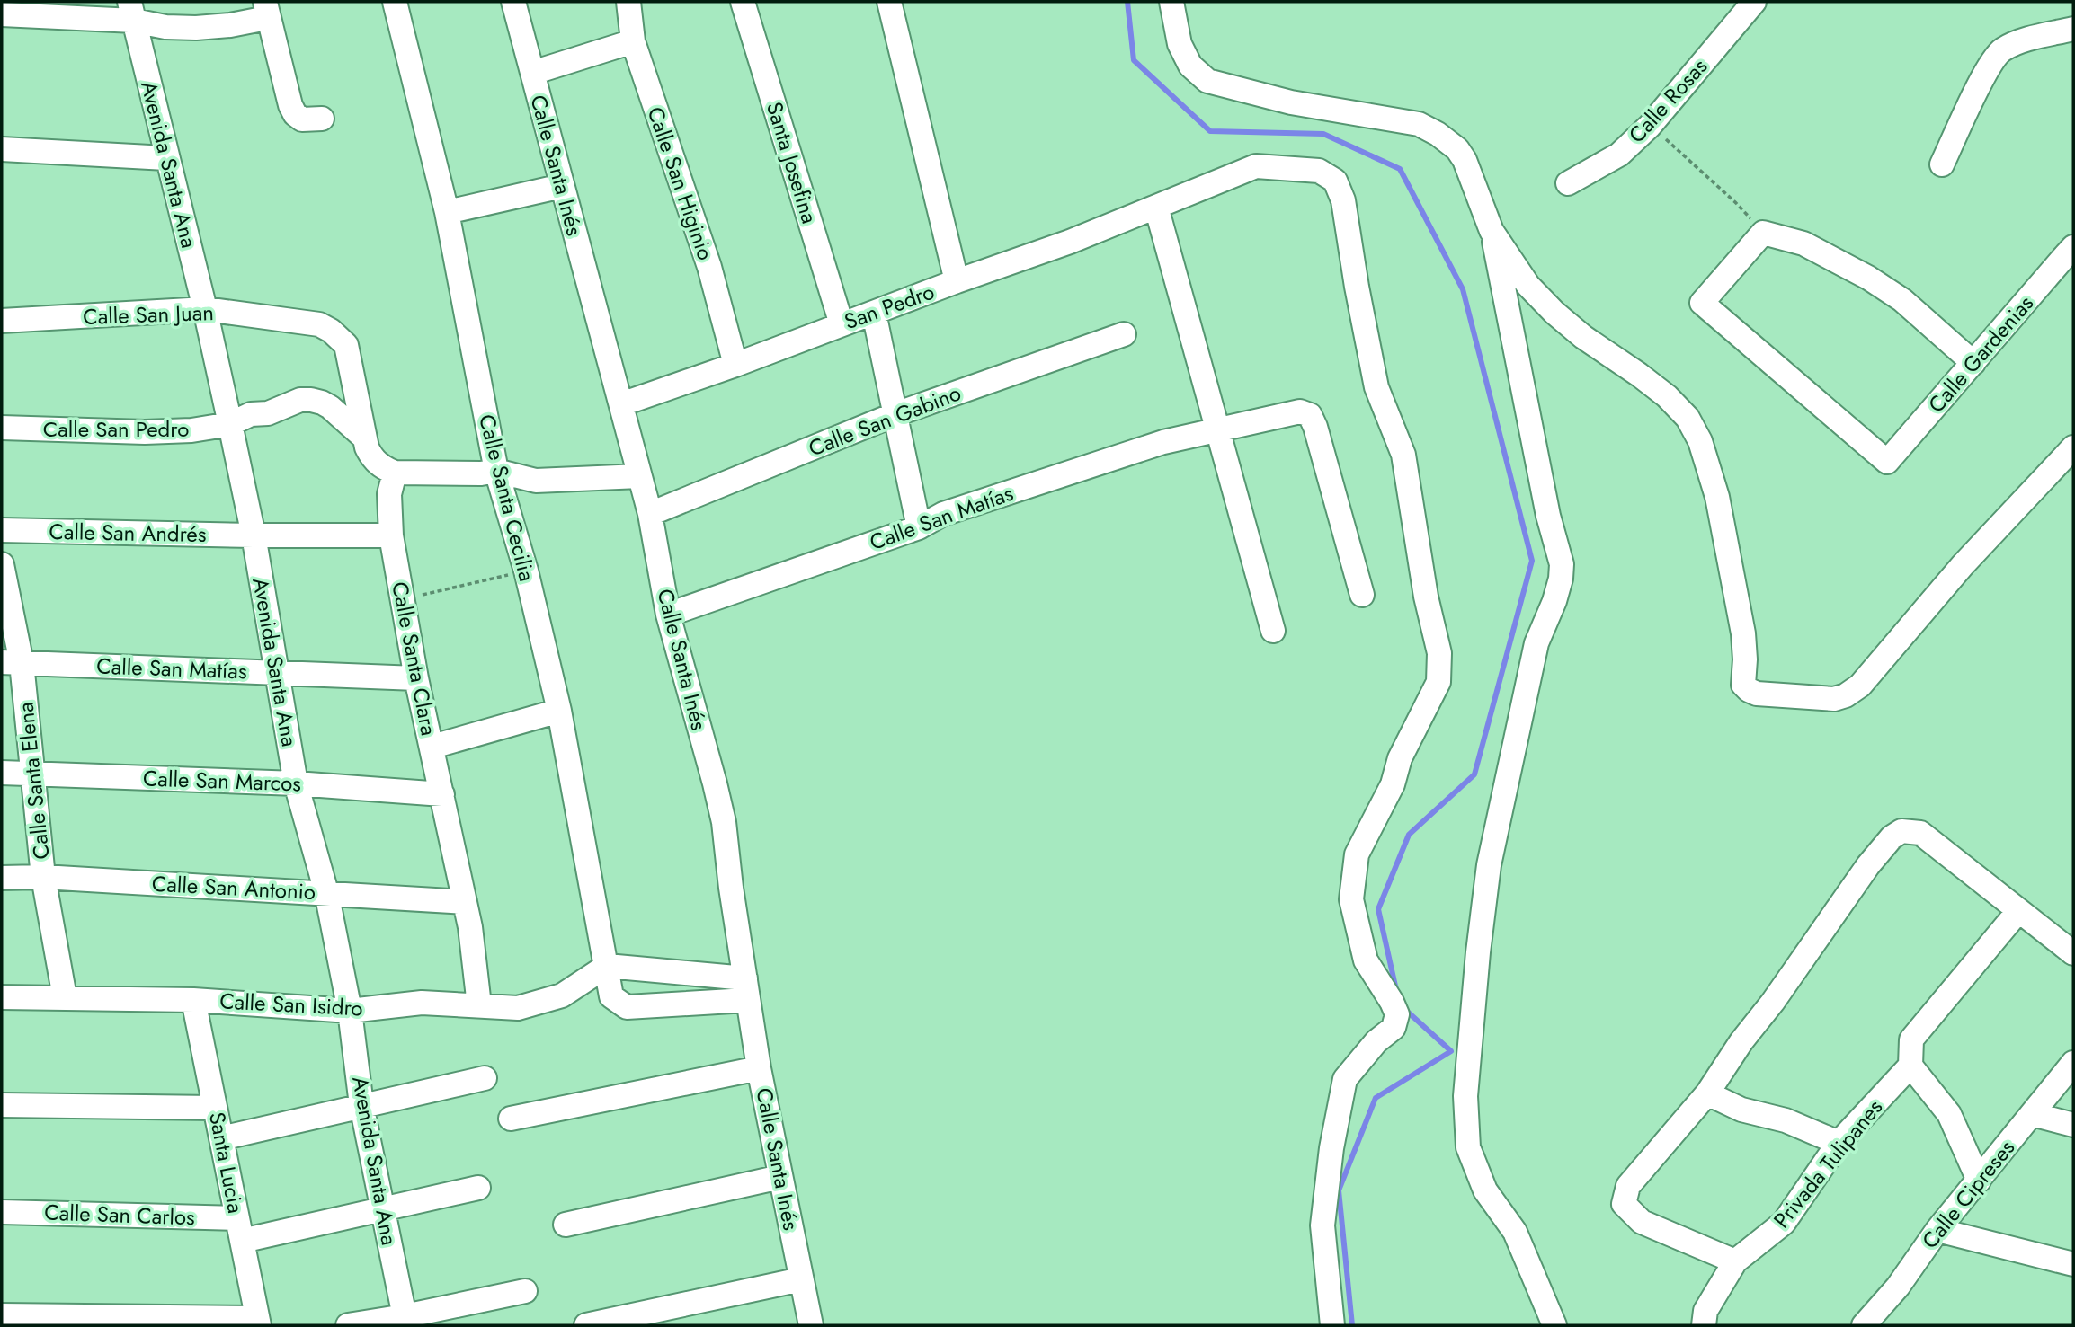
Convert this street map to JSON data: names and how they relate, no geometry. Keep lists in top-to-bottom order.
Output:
{
  "streets": {
    "street": [
      "Calle Rosas",
      "Santa Josefina",
      "Avenida Santa Ana",
      "Calle Santa Inés",
      "Calle San Higinio",
      "San Pedro",
      "Calle San Juan",
      "Calle Gardenias",
      "Calle San Gabino",
      "Calle San Pedro",
      "Calle Santa Cecilia",
      "Calle San Matías",
      "Calle San Andrés",
      "Calle Santa Clara",
      "Calle Santa Elena",
      "Calle San Marcos",
      "Calle San Antonio",
      "Calle San Isidro",
      "Santa Lucia",
      "Privada Tulipanes",
      "Calle Cipreses",
      "Calle San Carlos"
    ]
  },
  "crossings": [
    ["Santa Josefina", "San Pedro"],
    ["Avenida Santa Ana", "Calle San Juan"],
    ["Avenida Santa Ana", "Calle San Pedro"],
    ["Avenida Santa Ana", "Calle San Matías"],
    ["Avenida Santa Ana", "Calle San Andrés"],
    ["Avenida Santa Ana", "Calle San Marcos"],
    ["Avenida Santa Ana", "Calle San Antonio"],
    ["Avenida Santa Ana", "Calle San Isidro"],
    ["Avenida Santa Ana", "Calle San Carlos"],
    ["Calle Santa Inés", "San Pedro"],
    ["Calle Santa Inés", "Calle San Gabino"],
    ["Calle Santa Inés", "Calle Santa Cecilia"],
    ["Calle Santa Inés", "Calle San Matías"],
    ["Calle San Higinio", "San Pedro"],
    ["Calle San Juan", "Calle San Pedro"],
    ["Calle Santa Cecilia", "Calle San Isidro"],
    ["Calle San Matías", "Calle Santa Clara"],
    ["Calle San Matías", "Calle Santa Elena"],
    ["Calle Santa Clara", "Calle San Marcos"],
    ["Calle Santa Clara", "Calle San Antonio"],
    ["Calle Santa Clara", "Calle San Isidro"],
    ["Calle Santa Elena", "Calle San Marcos"],
    ["Calle Santa Elena", "Calle San Antonio"],
    ["Calle Santa Elena", "Calle San Isidro"],
    ["Calle San Isidro", "Santa Lucia"],
    ["Santa Lucia", "Calle San Carlos"]
  ]
}
